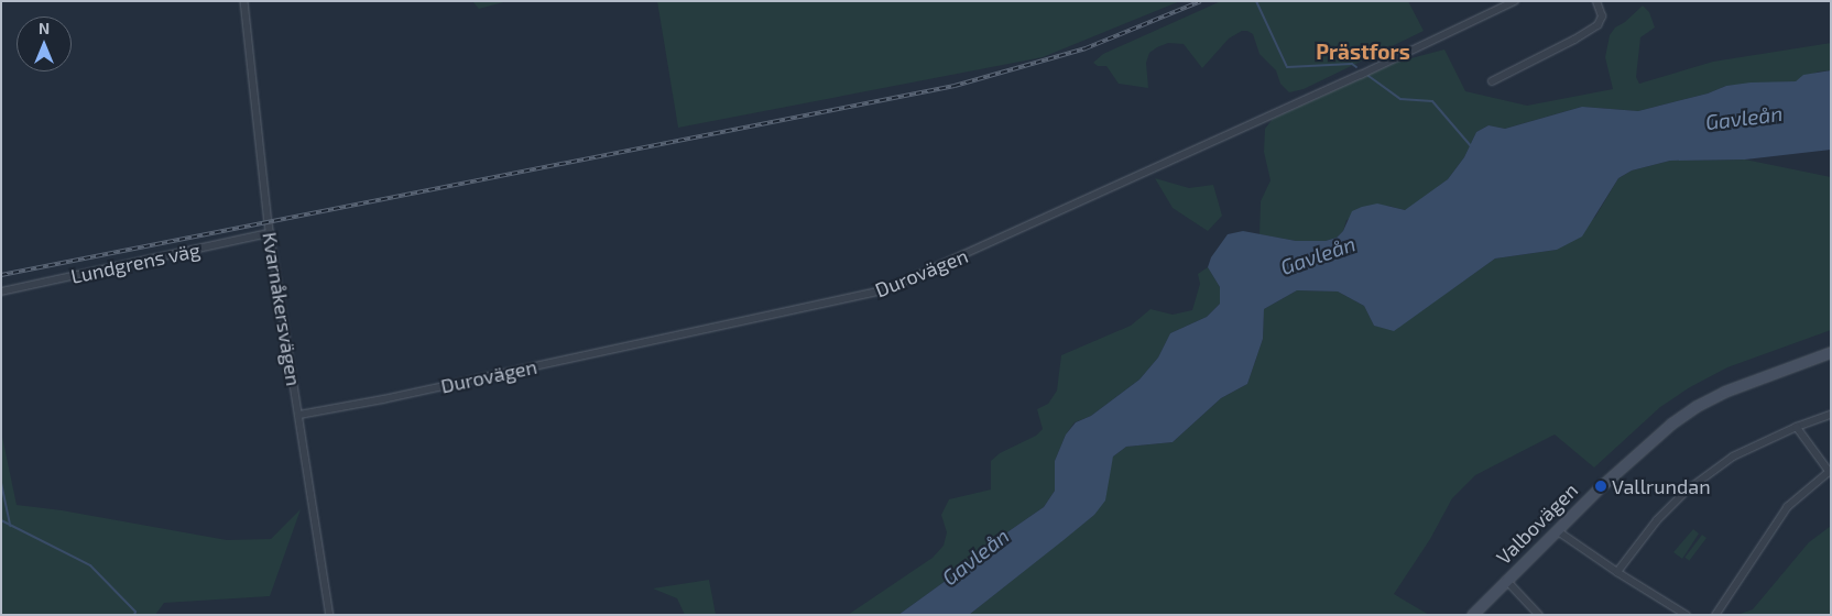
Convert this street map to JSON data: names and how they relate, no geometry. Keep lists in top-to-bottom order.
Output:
{
  "streets": {
    "main road": ["Valbovägen"],
    "street": ["Lundgrens väg", "Durovägen", "Kvarnåkersvägen"]
  },
  "crossings": [
    ["Lundgrens väg", "Kvarnåkersvägen"],
    ["Durovägen", "Kvarnåkersvägen"]
  ],
  "districts": ["Prästfors"],
  "water": ["Gavleån"],
  "places": ["Vallrundan"],
  "north": "top"
}
